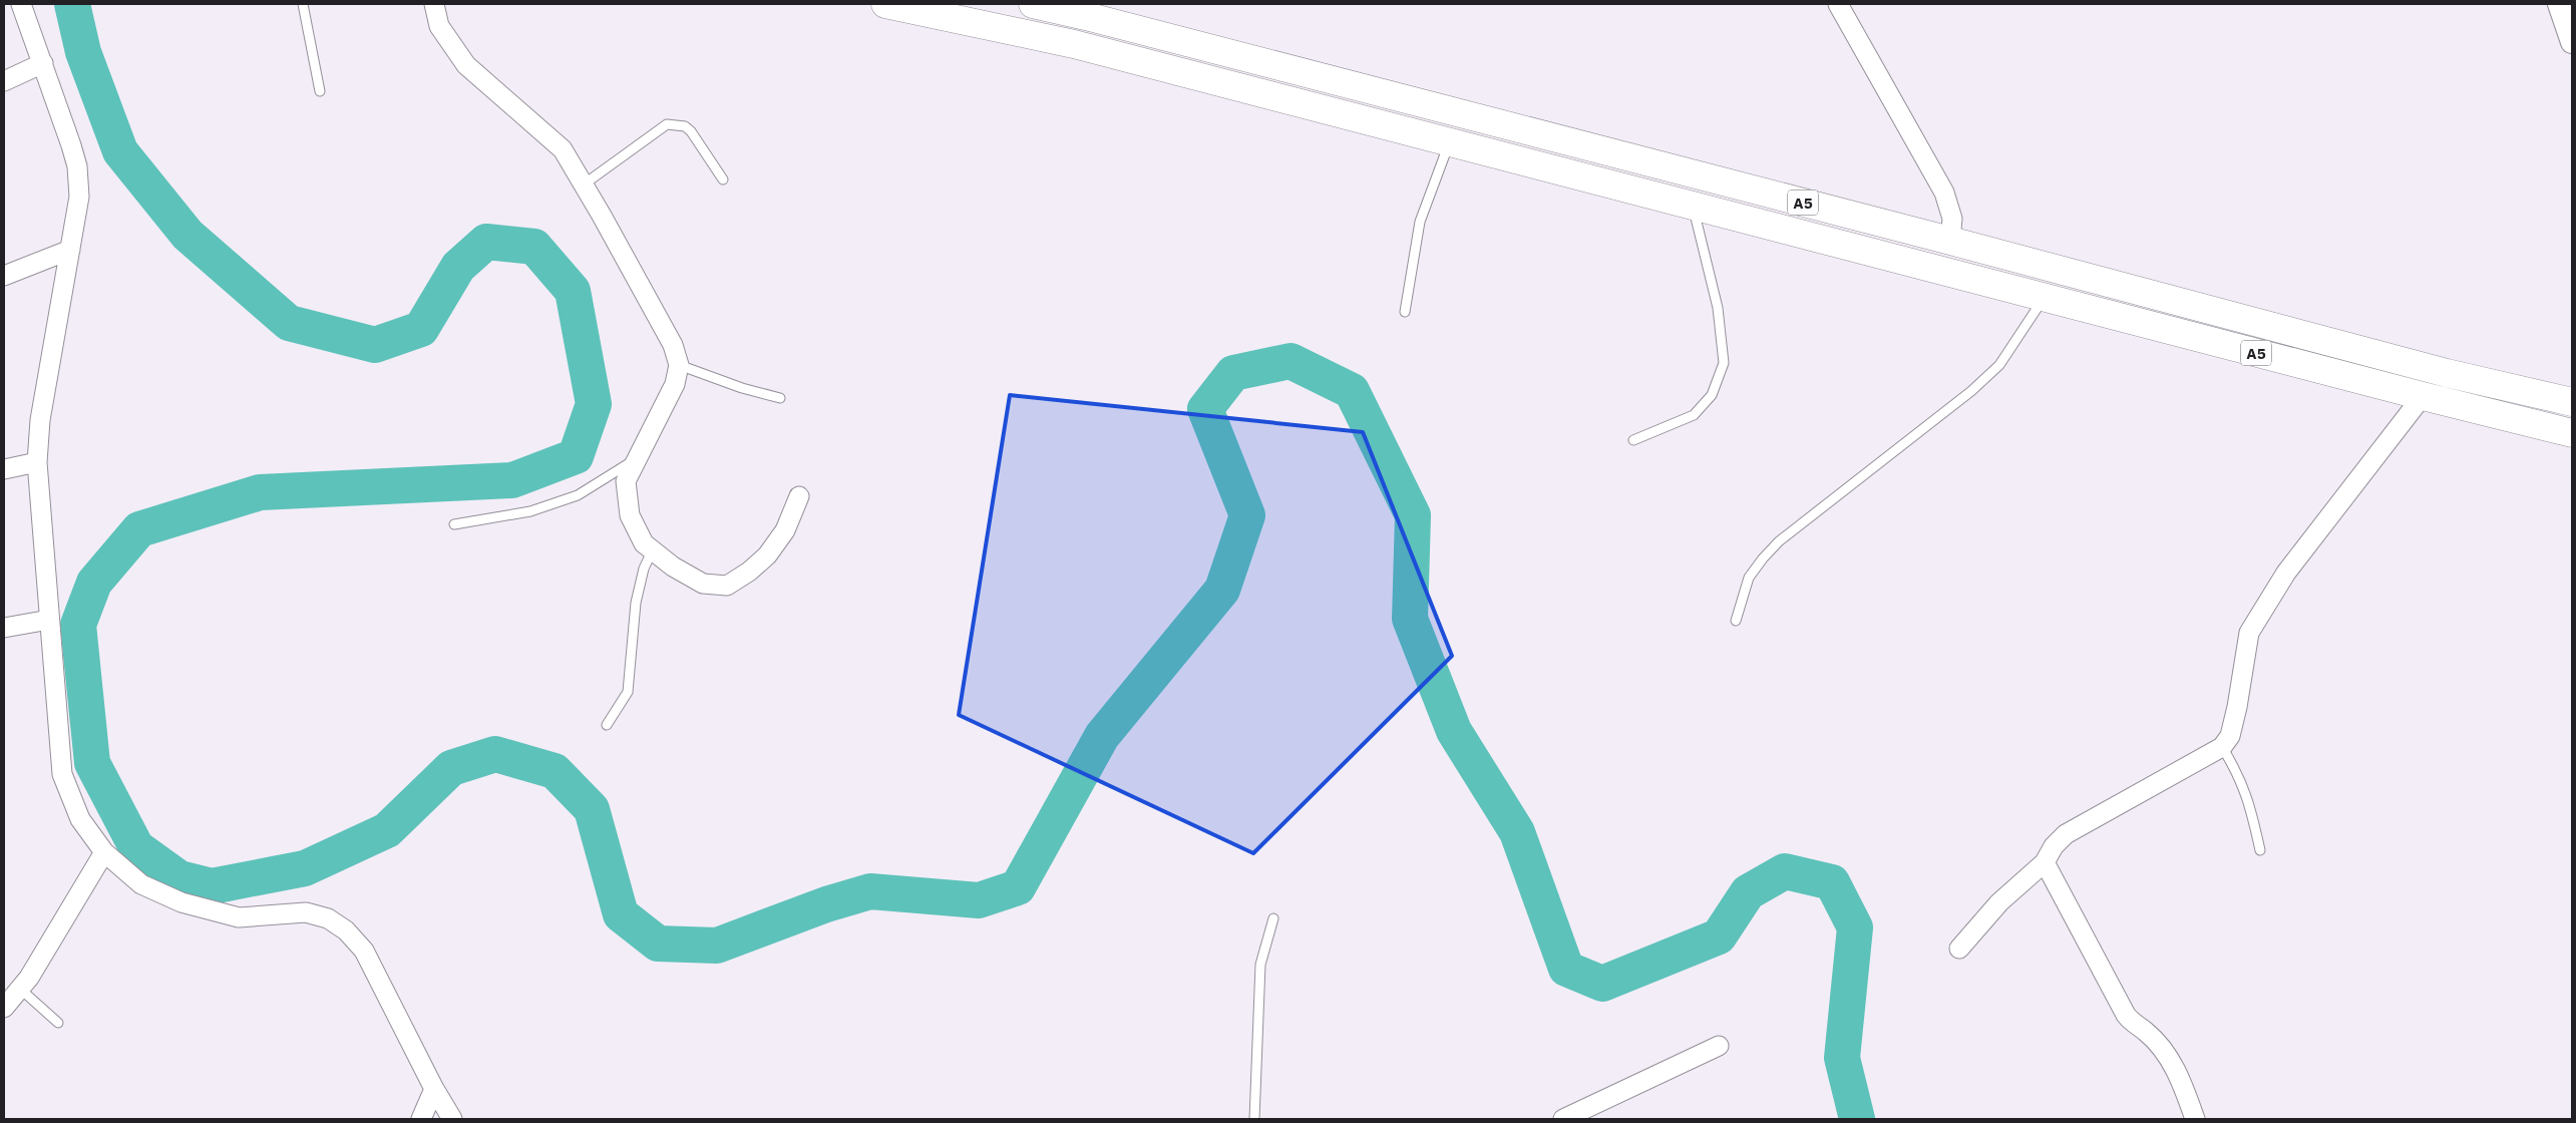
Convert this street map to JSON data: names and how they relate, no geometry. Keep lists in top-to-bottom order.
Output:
{
  "streets": {
    "highway": ["A5"]
  }
}
